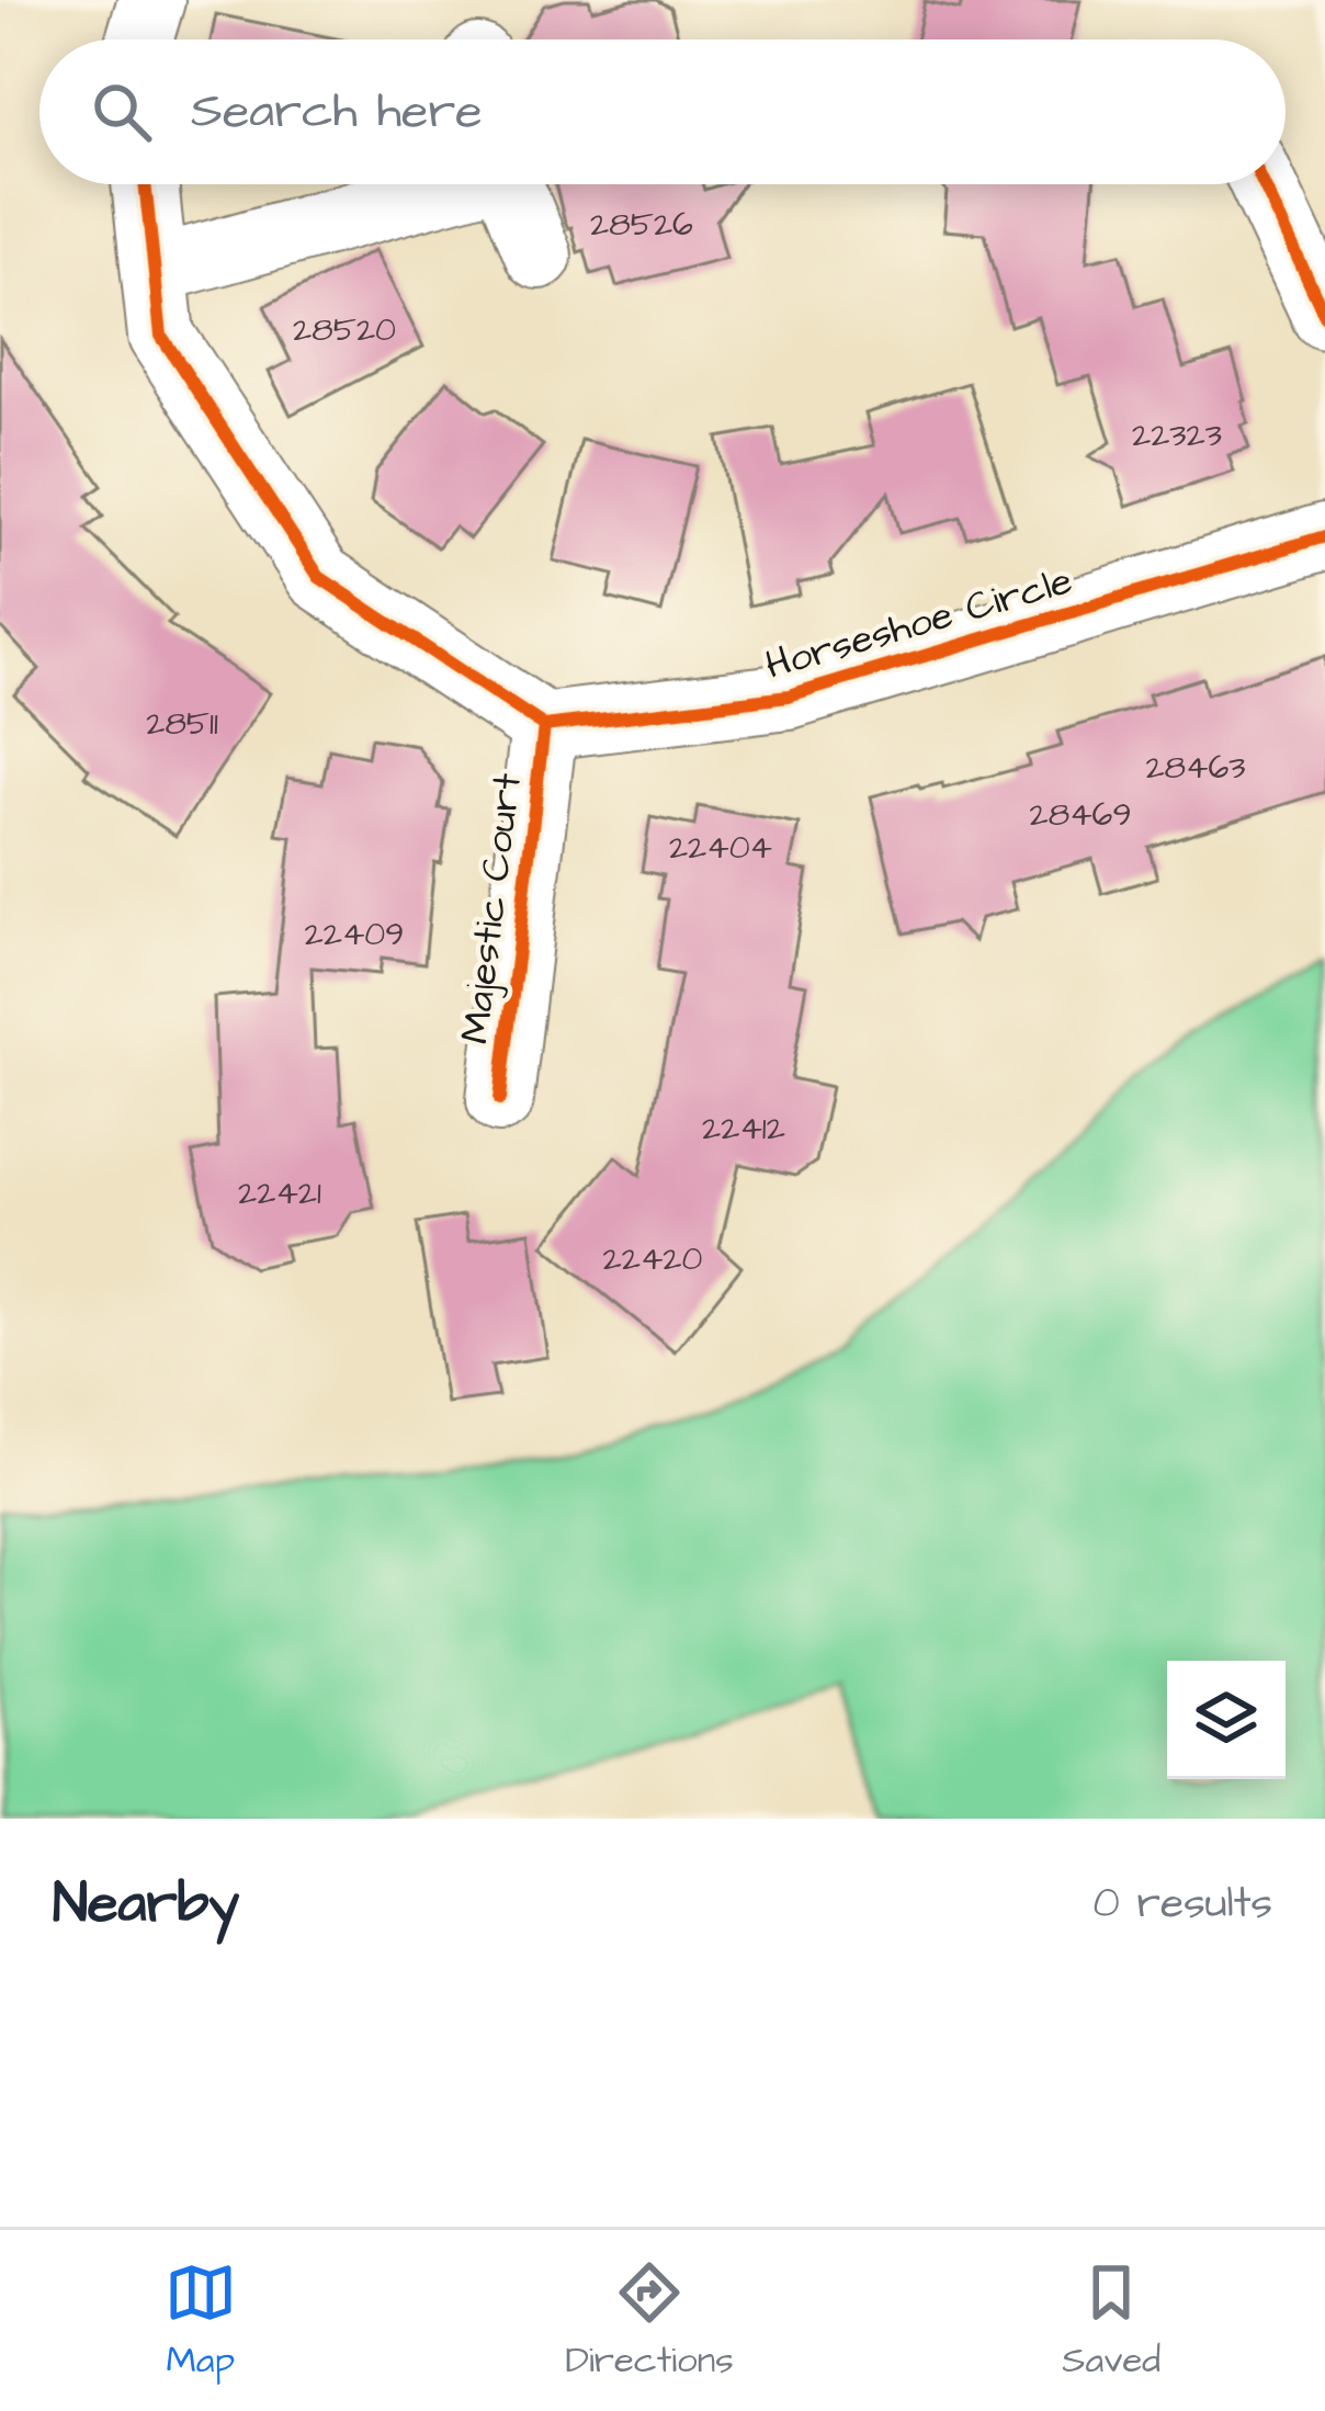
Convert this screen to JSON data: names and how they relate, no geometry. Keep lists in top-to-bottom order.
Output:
{
  "streets": {
    "street": ["Horseshoe Circle", "Majestic Court"]
  },
  "crossings": [
    ["Horseshoe Circle", "Majestic Court"]
  ],
  "house_numbers": [
    "28526",
    "28520",
    "22323",
    "28511",
    "28463",
    "28469",
    "22404",
    "22409",
    "22412",
    "22421",
    "22420"
  ],
  "page": {
    "search": "Search here",
    "heading": ["Nearby", "0 results"],
    "nav": ["Map", "Directions", "Saved"]
  }
}
